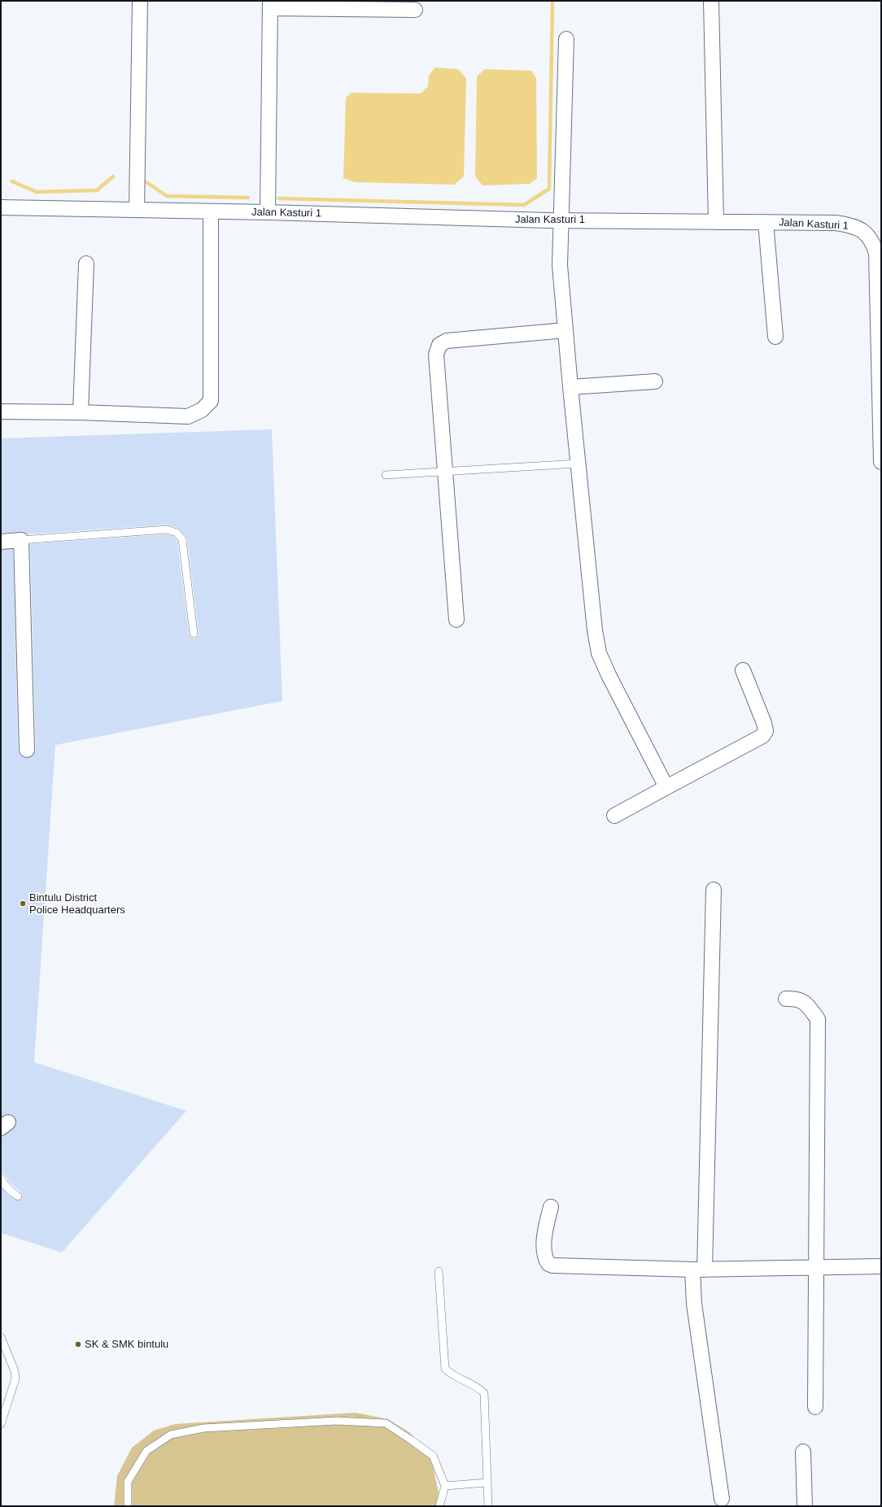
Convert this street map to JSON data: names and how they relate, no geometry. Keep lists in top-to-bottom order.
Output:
{
  "streets": {
    "street": ["Jalan Kasturi 1"]
  },
  "places": ["Bintulu District Police Headquarters", "SK & SMK bintulu"]
}
